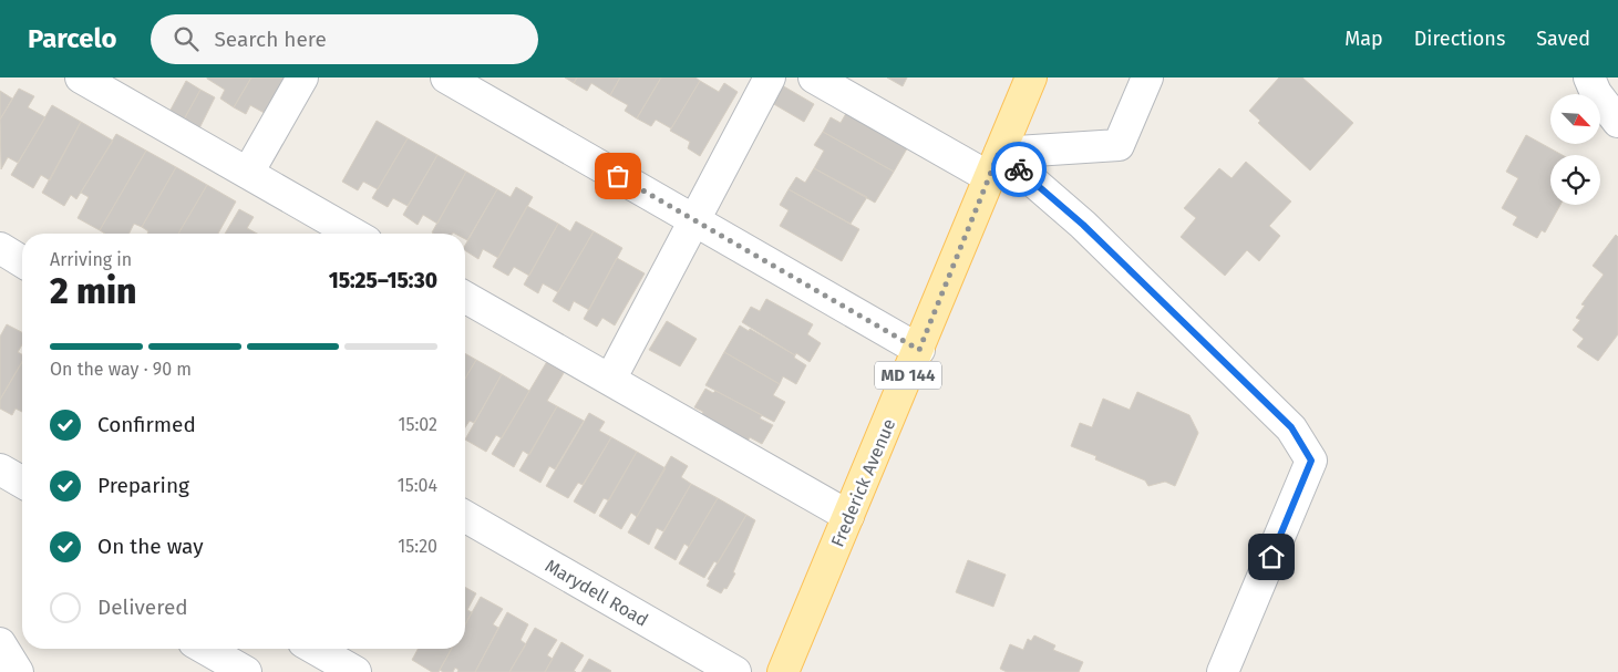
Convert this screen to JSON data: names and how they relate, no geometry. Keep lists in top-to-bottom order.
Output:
{
  "streets": {
    "main road": ["MD 144", "Frederick Avenue"],
    "street": ["Marydell Road"]
  },
  "north": "bottom right",
  "page": {
    "header": "Parcelo",
    "search": "Search here",
    "nav": ["Map", "Directions", "Saved"],
    "heading": ["2 min", "Arriving in", "15:25–15:30"],
    "bar": "On the way · 90 m",
    "list": [
      ["Confirmed", "15:02"],
      ["Preparing", "15:04"],
      ["On the way", "15:20"],
      "Delivered"
    ]
  }
}
